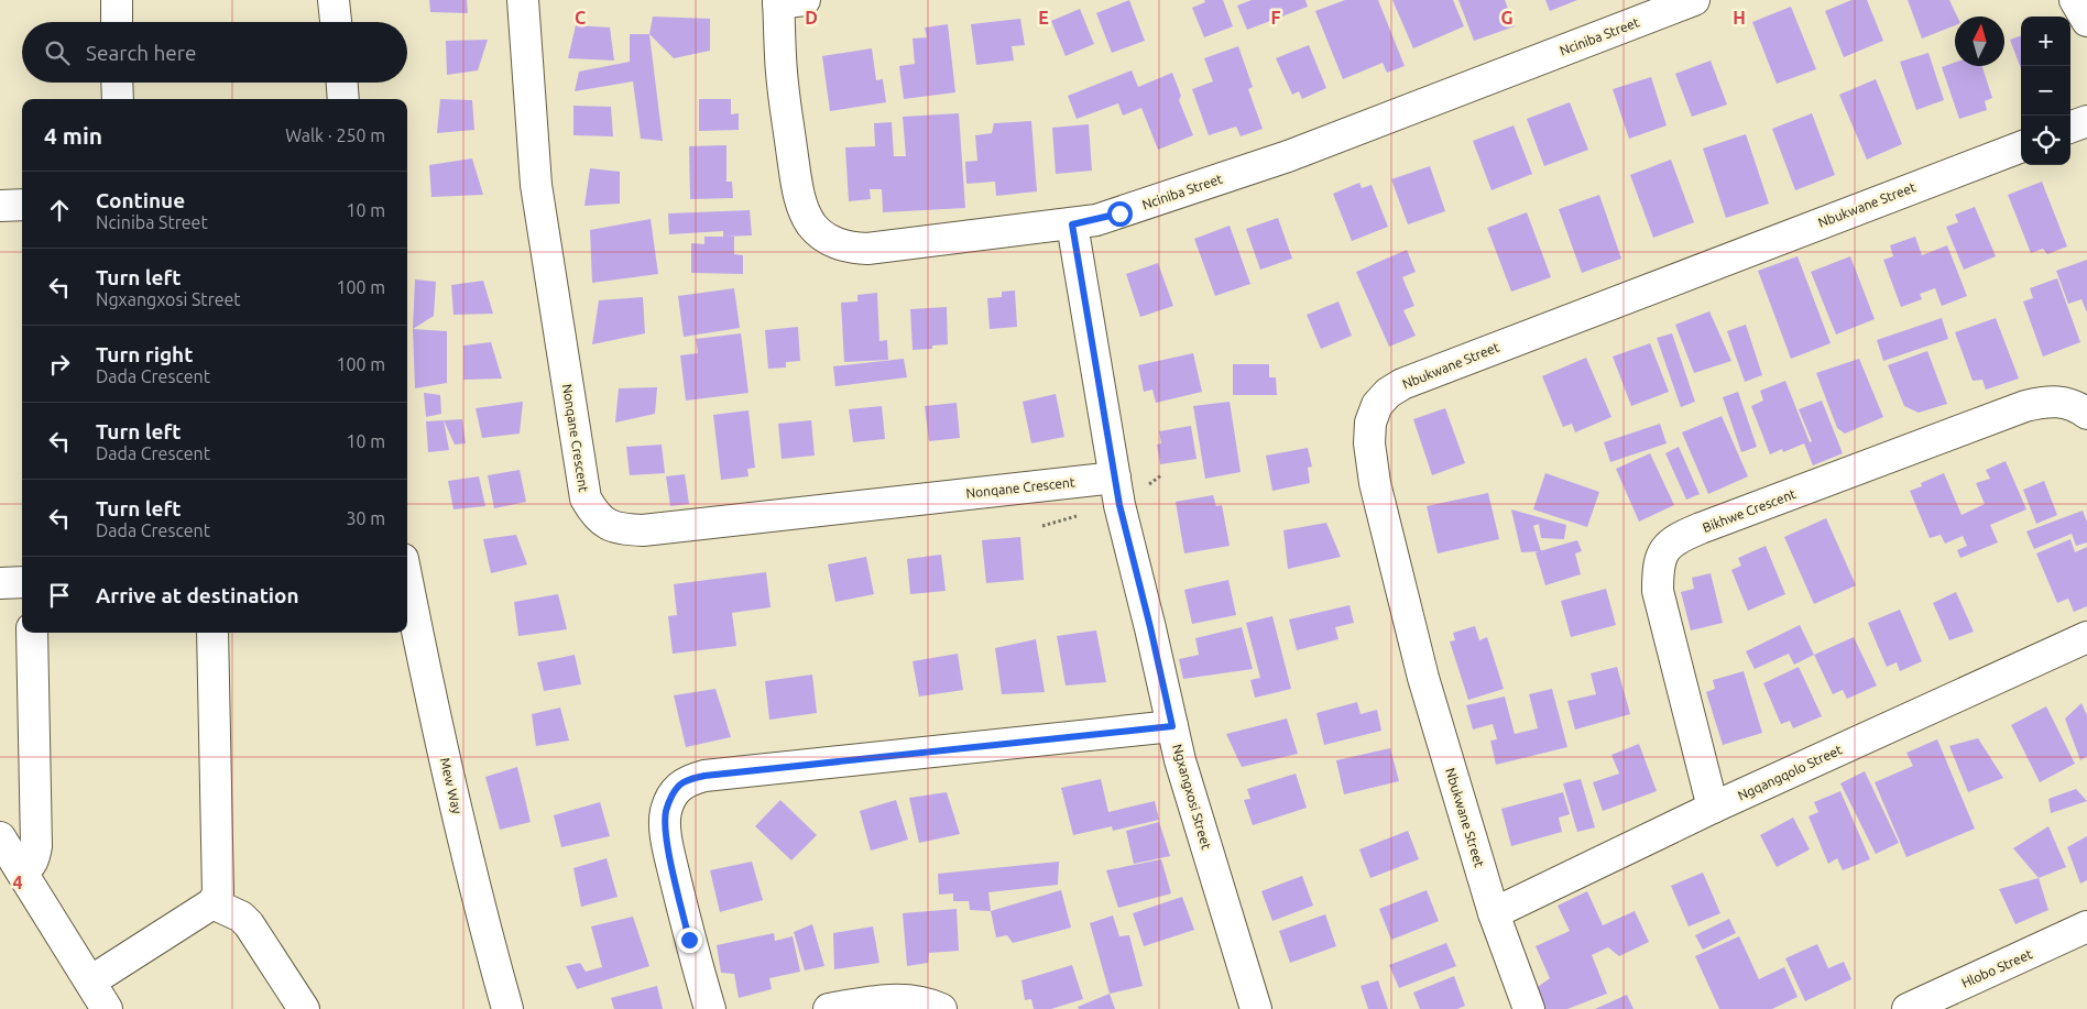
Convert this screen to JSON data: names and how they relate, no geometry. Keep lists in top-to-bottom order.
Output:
{
  "streets": {
    "street": [
      "Nciniba Street",
      "Nbukwane Street",
      "Nonqane Crescent",
      "Bikhwe Crescent",
      "Ngqangqolo Street",
      "Mew Way",
      "Ngxangxosi Street",
      "Hlobo Street"
    ]
  },
  "crossings": [
    ["Nciniba Street", "Ngxangxosi Street"],
    ["Nbukwane Street", "Ngqangqolo Street"],
    ["Nonqane Crescent", "Ngxangxosi Street"],
    ["Bikhwe Crescent", "Ngqangqolo Street"]
  ],
  "north": "top",
  "page": {
    "map_buttons": ["+", "−"],
    "search": "Search here",
    "heading": ["4 min", "Walk · 250 m"],
    "list": [
      ["Continue", "Nciniba Street", "10 m"],
      ["Turn left", "Ngxangxosi Street", "100 m"],
      ["Turn right", "Dada Crescent", "100 m"],
      ["Turn left", "Dada Crescent", "10 m"],
      ["Turn left", "Dada Crescent", "30 m"],
      "Arrive at destination"
    ]
  },
  "grid": {
    "columns": [
      "C",
      "D",
      "E",
      "F",
      "G",
      "H"
    ],
    "rows": ["4"]
  }
}
